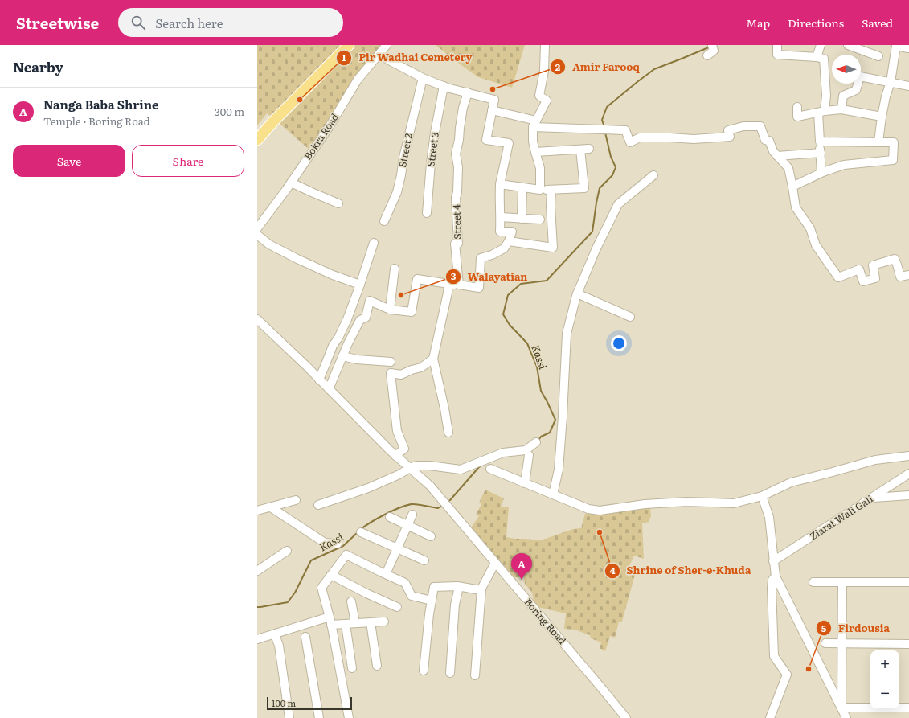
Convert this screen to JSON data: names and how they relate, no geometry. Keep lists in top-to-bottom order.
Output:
{
  "streets": {
    "street": [
      "Bokra Road",
      "Street 3",
      "Street 2",
      "Street 4",
      "Ziarat Wali Gali",
      "Boring Road"
    ]
  },
  "water": ["Kassi"],
  "places": [
    "Amir Farooq",
    "Pir Wadhai Cemetery",
    "Walayatian",
    "Shrine of Sher-e-Khuda",
    "Firdousia"
  ],
  "scale_bar": "100 m",
  "north": "left",
  "page": {
    "header": "Streetwise",
    "search": "Search here",
    "nav": ["Map", "Directions", "Saved"],
    "heading": "Nearby",
    "list": [
      {
        "mark": "A",
        "name": "Nanga Baba Shrine",
        "note": "Temple · Boring Road",
        "value": "300 m"
      }
    ],
    "buttons": ["Save", "Share"],
    "pins": "A",
    "map_buttons": ["+", "−"],
    "scale": "100 m"
  }
}
